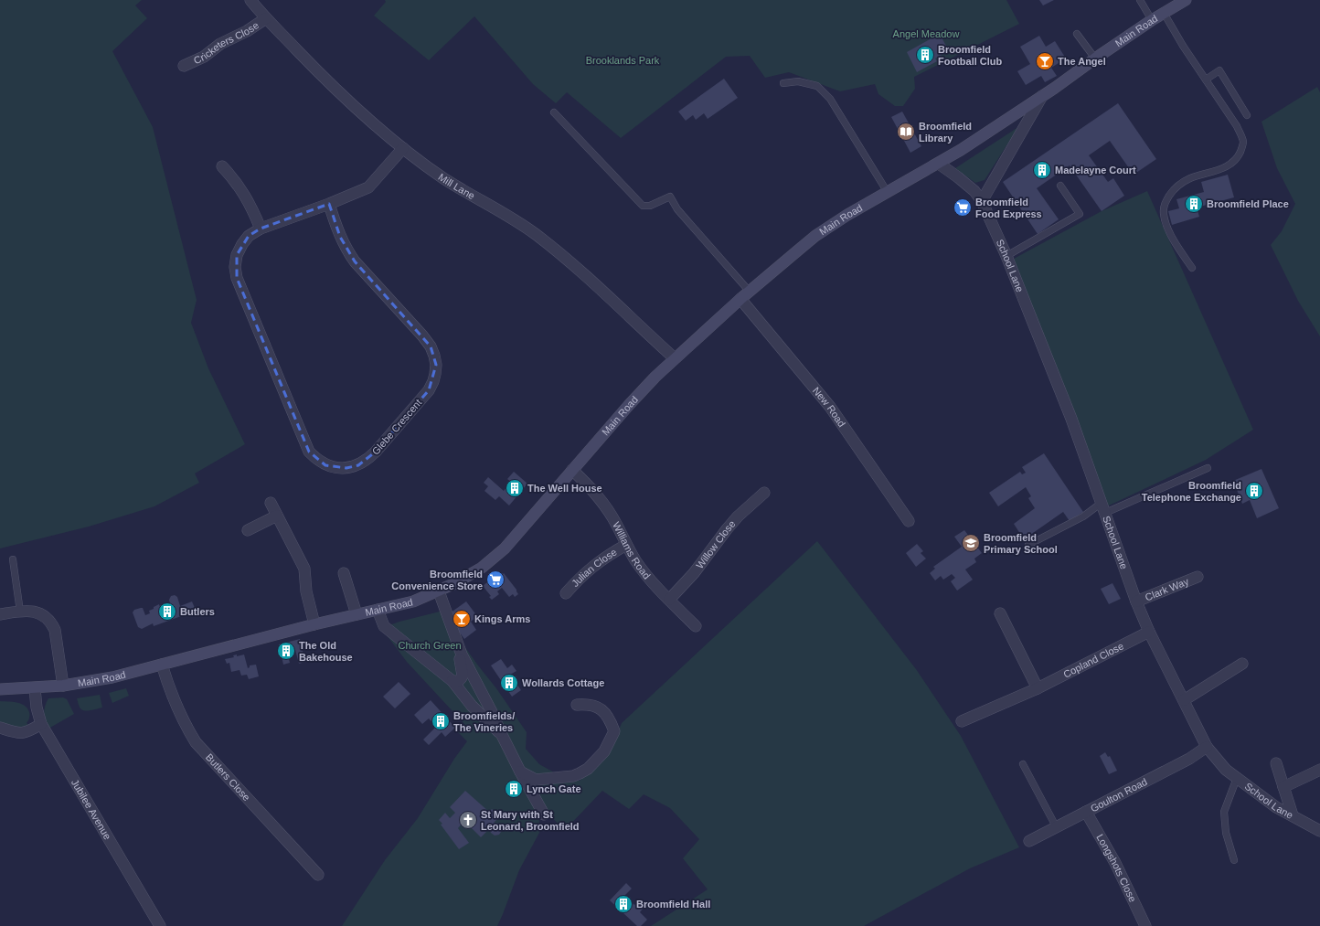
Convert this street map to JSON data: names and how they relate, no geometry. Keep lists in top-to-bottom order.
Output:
{
  "streets": {
    "main road": ["Main Road"],
    "street": [
      "Cricketers Close",
      "Mill Lane",
      "School Lane",
      "New Road",
      "Glebe Crescent",
      "Willow Close",
      "Williams Road",
      "Julian Close",
      "Clark Way",
      "Copland Close",
      "Butlers Close",
      "Goulton Road",
      "Jubilee Avenue",
      "Longshots Close"
    ]
  },
  "crossings": [
    ["Main Road", "Mill Lane"],
    ["Main Road", "School Lane"],
    ["Main Road", "New Road"],
    ["Main Road", "Williams Road"],
    ["Main Road", "Butlers Close"],
    ["Main Road", "Jubilee Avenue"],
    ["Cricketers Close", "Mill Lane"],
    ["Mill Lane", "Glebe Crescent"],
    ["School Lane", "Clark Way"],
    ["School Lane", "Copland Close"],
    ["School Lane", "Goulton Road"],
    ["Willow Close", "Williams Road"],
    ["Williams Road", "Julian Close"],
    ["Goulton Road", "Longshots Close"]
  ],
  "parks": ["Angel Meadow", "Brooklands Park", "Church Green"],
  "places": {
    "building": [
      "Broomfield Football Club",
      "Madelayne Court",
      "Broomfield Place",
      "The Well House",
      "Broomfield Telephone Exchange",
      "Butlers",
      "The Old Bakehouse",
      "Wollards Cottage",
      "Broomfields/ The Vineries",
      "Lynch Gate",
      "Broomfield Hall"
    ],
    "bar": ["The Angel", "Kings Arms"],
    "library": ["Broomfield Library"],
    "supermarket": ["Broomfield Food Express", "Broomfield Convenience Store"],
    "school or university": ["Broomfield Primary School"],
    "church": ["St Mary with St Leonard, Broomfield"]
  }
}
